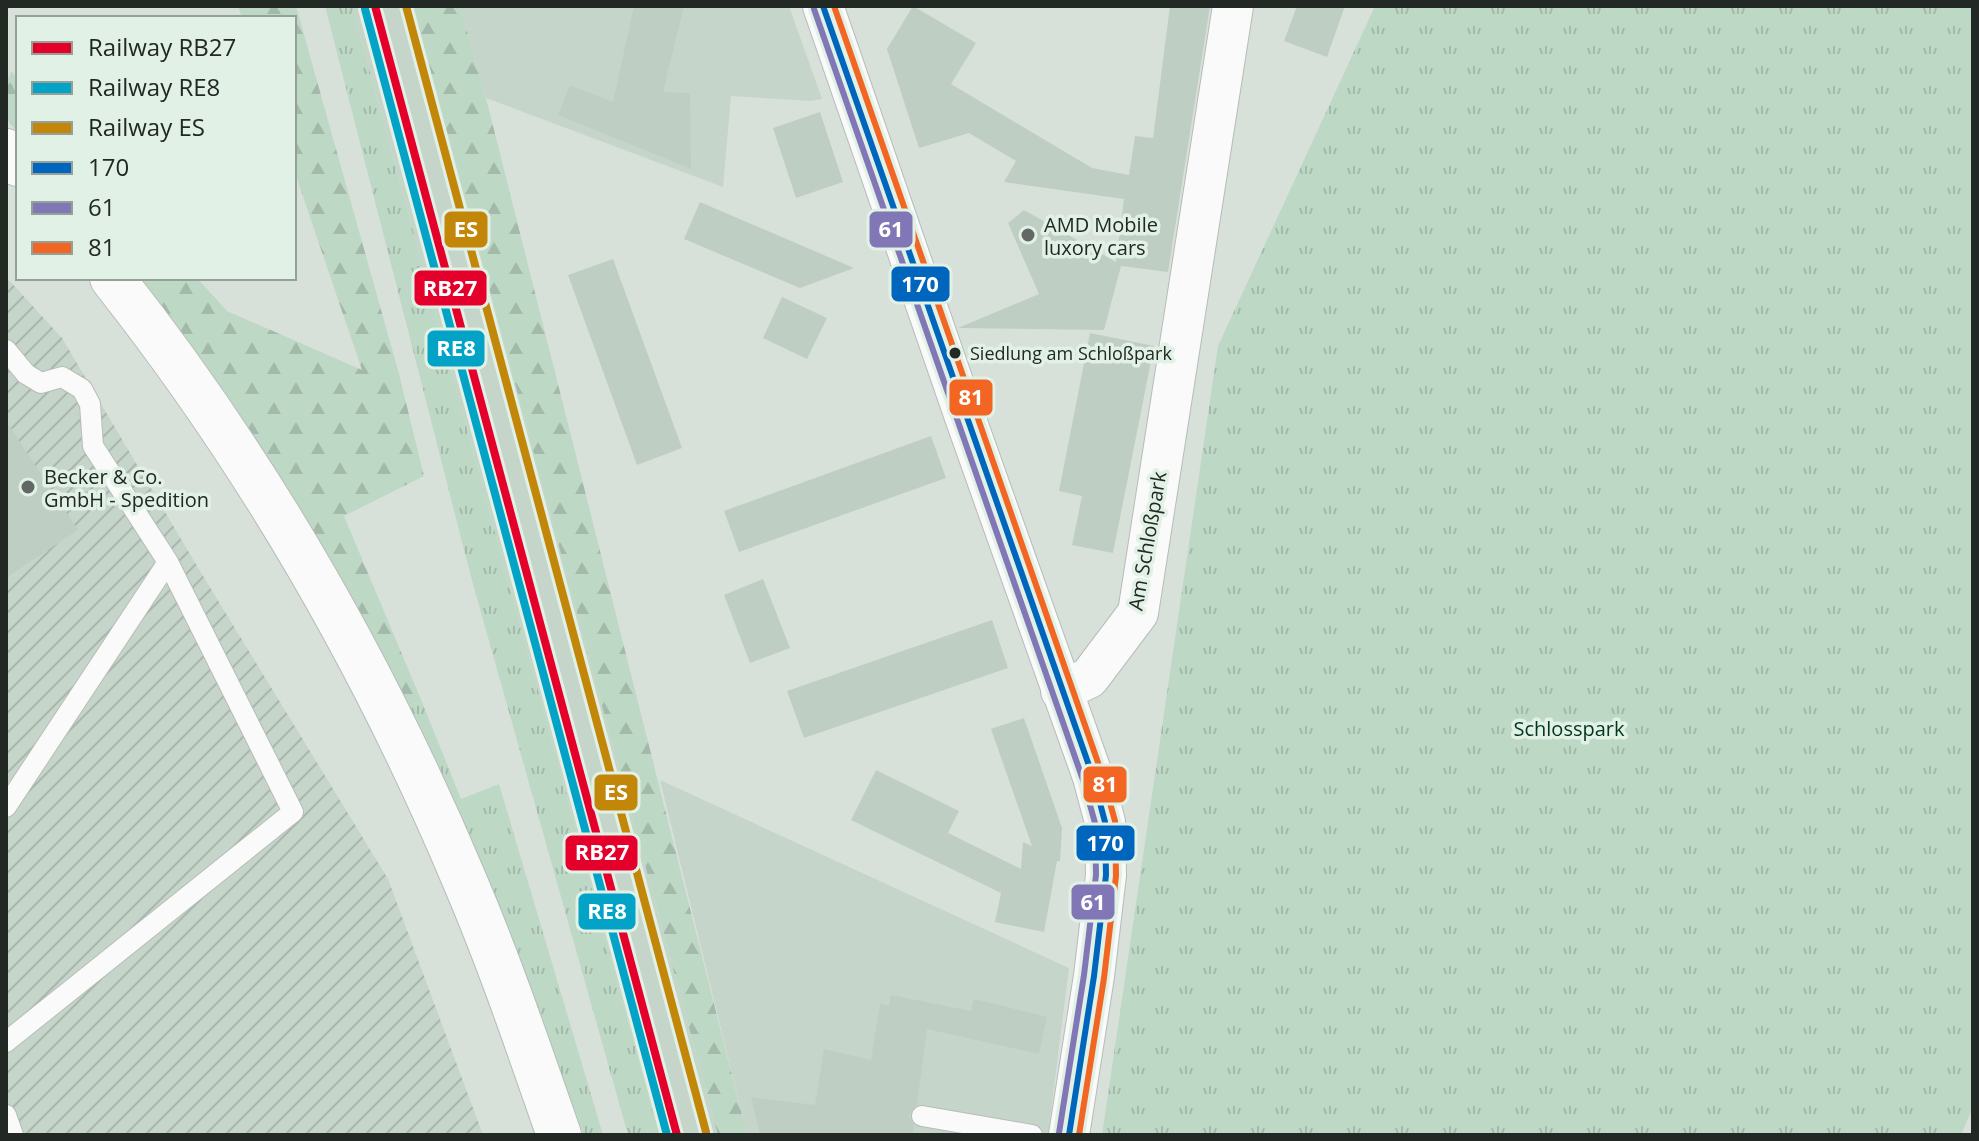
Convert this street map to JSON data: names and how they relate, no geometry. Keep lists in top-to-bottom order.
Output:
{
  "streets": {
    "street": ["Am Schloßpark"]
  },
  "parks": ["Schlosspark"],
  "places": ["AMD Mobile luxory cars", "Siedlung am Schloßpark", "Becker & Co. GmbH - Spedition"],
  "lines": [
    "rail line RB27",
    "rail line ES",
    "transit line 170",
    "transit line 81",
    "rail line RE8",
    "transit line 61"
  ],
  "legend": [
    "Railway RB27",
    "Railway RE8",
    "Railway ES",
    "170",
    "61",
    "81"
  ]
}
